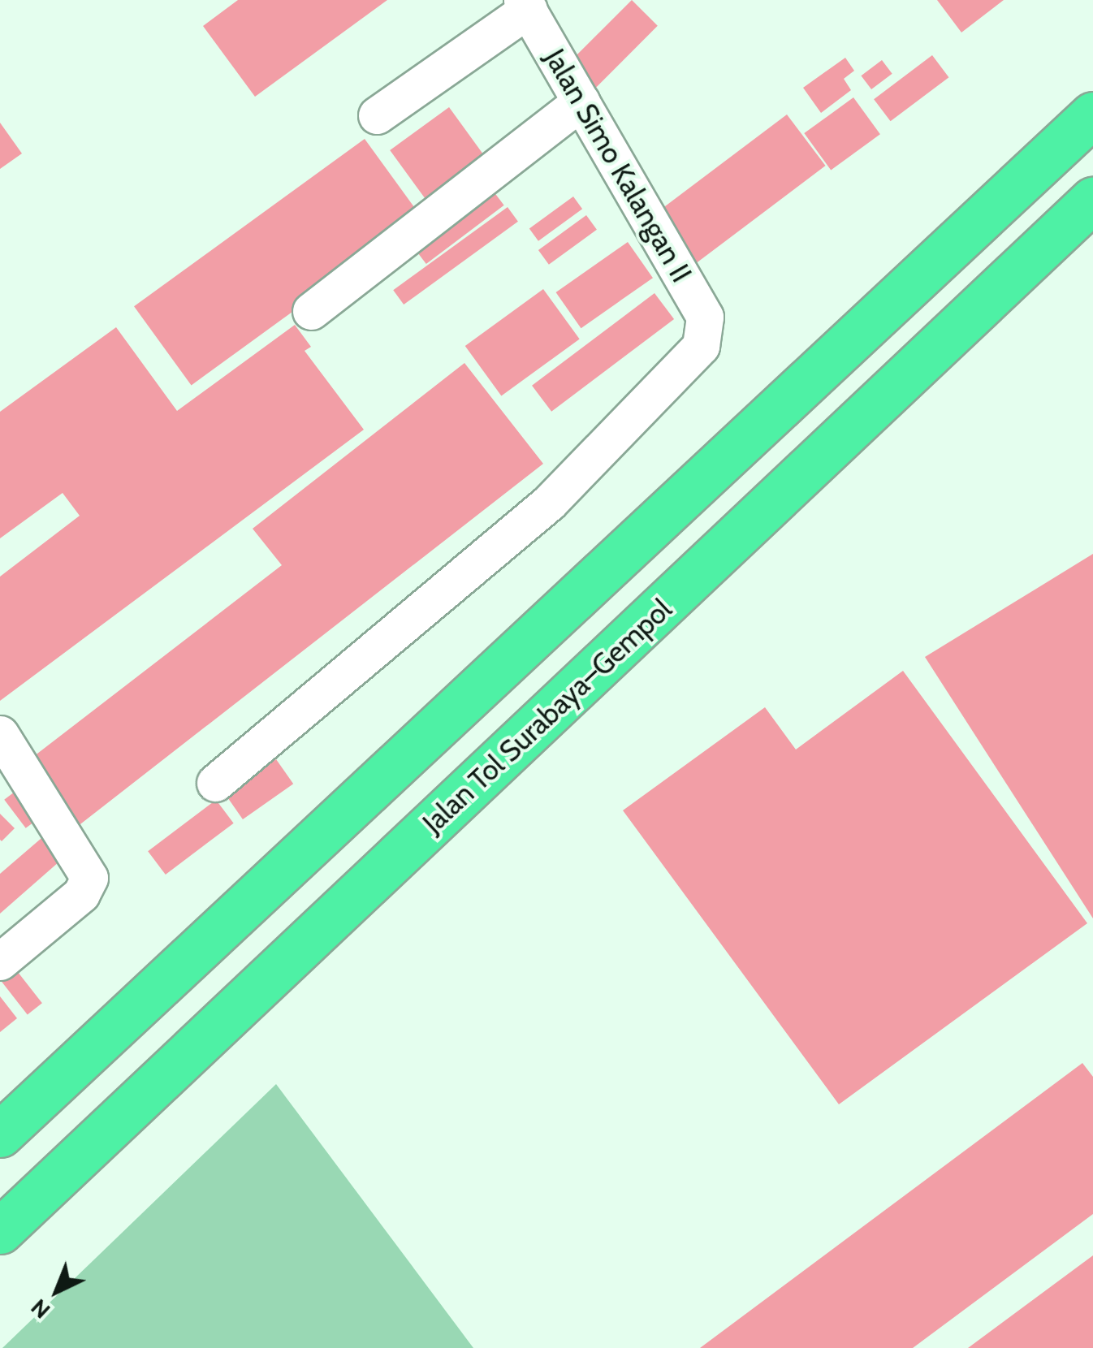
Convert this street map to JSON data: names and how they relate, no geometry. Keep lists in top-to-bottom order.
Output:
{
  "streets": {
    "highway": ["Jalan Tol Surabaya–Gempol"],
    "street": ["Jalan Simo Kalangan II"]
  },
  "north": "bottom left"
}
